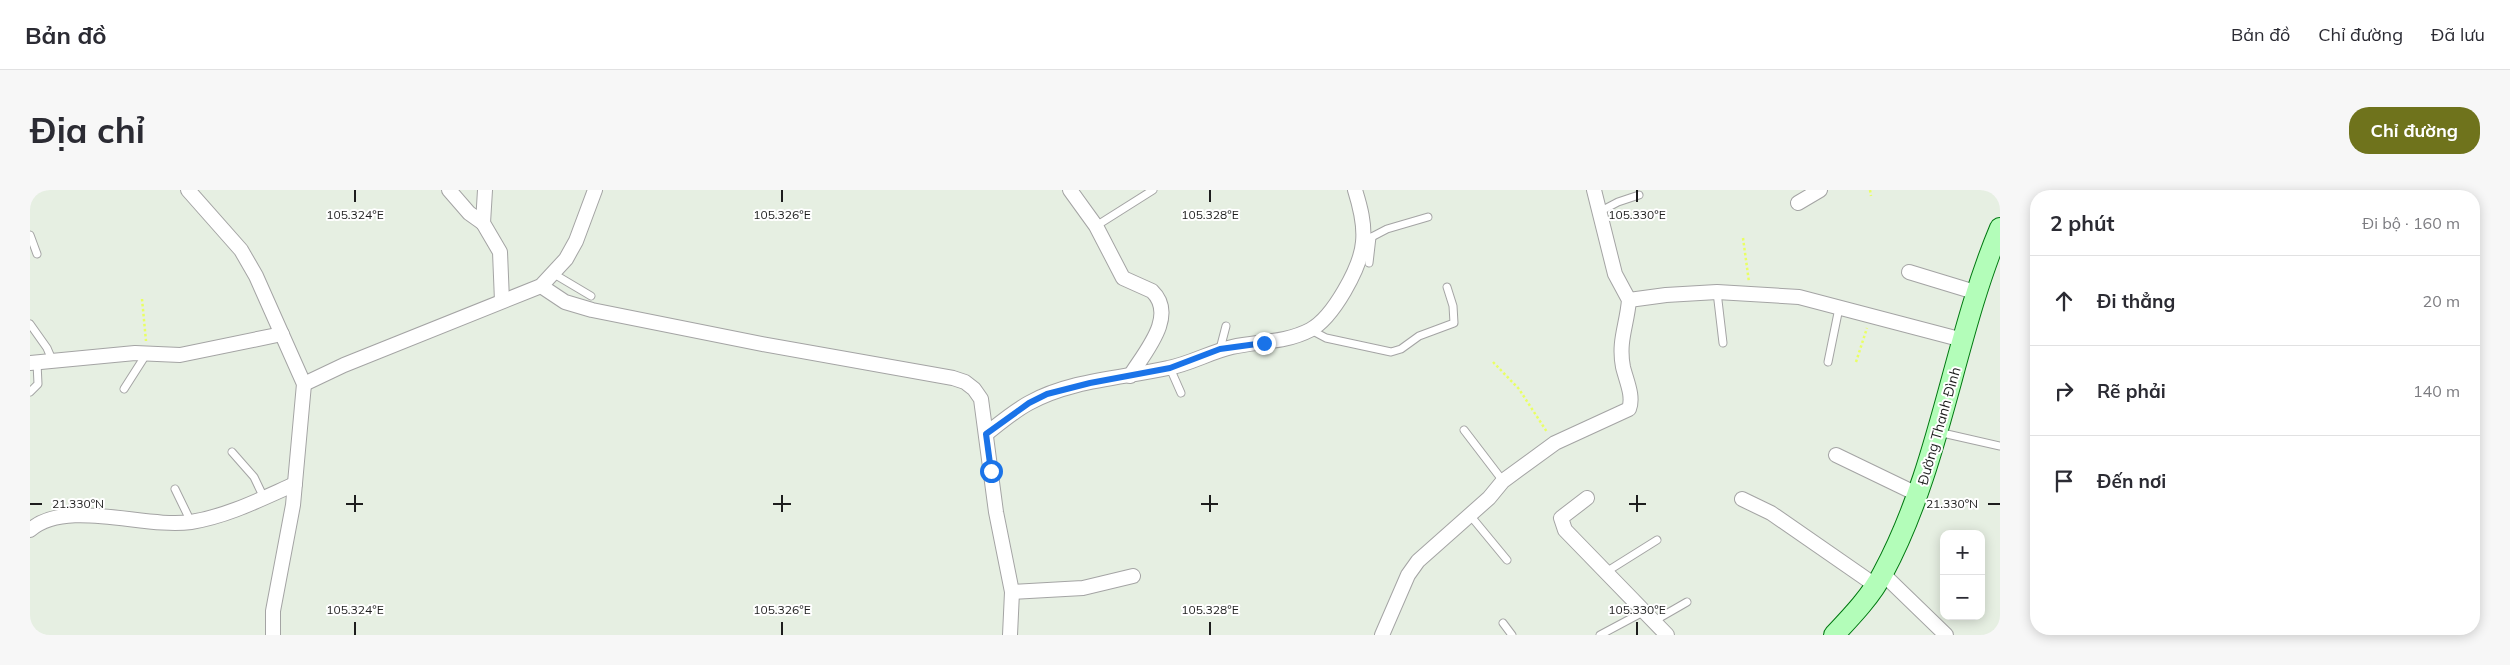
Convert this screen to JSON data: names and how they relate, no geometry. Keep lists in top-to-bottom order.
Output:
{
  "streets": {
    "street": ["Đường Thanh Đình"]
  },
  "page": {
    "header": "Bản đồ",
    "nav": ["Bản đồ", "Chỉ đường", "Đã lưu"],
    "buttons": "Chỉ đường",
    "title": "Địa chỉ",
    "heading": ["2 phút", "Đi bộ · 160 m"],
    "list": [
      ["Đi thẳng", "20 m"],
      ["Rẽ phải", "140 m"],
      "Đến nơi"
    ],
    "map_buttons": ["+", "−"]
  },
  "coordinates": [
    "105.324°E",
    "105.326°E",
    "105.328°E",
    "105.330°E",
    "21.330°N"
  ]
}
